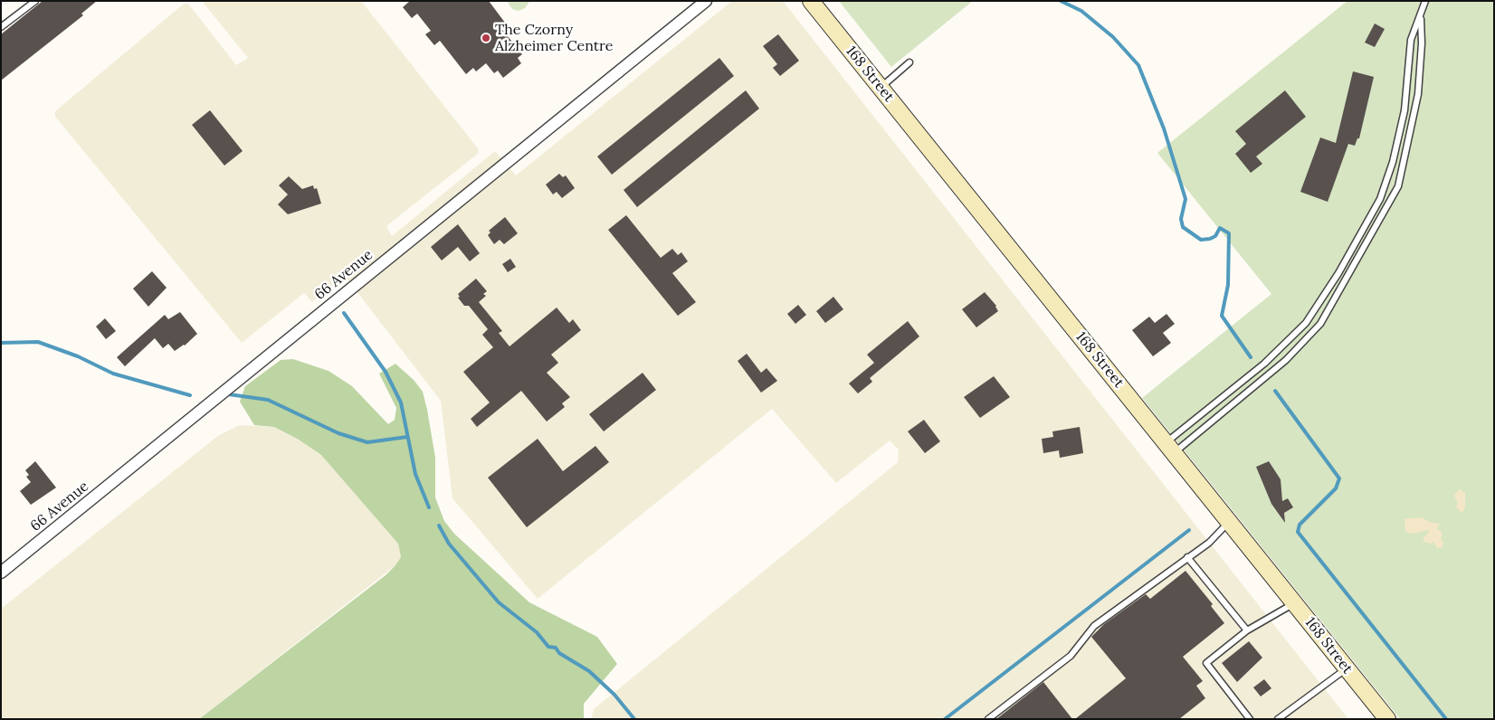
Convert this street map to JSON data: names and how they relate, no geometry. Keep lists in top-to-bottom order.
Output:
{
  "streets": {
    "main road": ["168 Street"],
    "street": ["66 Avenue"]
  },
  "places": ["The Czorny Alzheimer Centre"]
}
